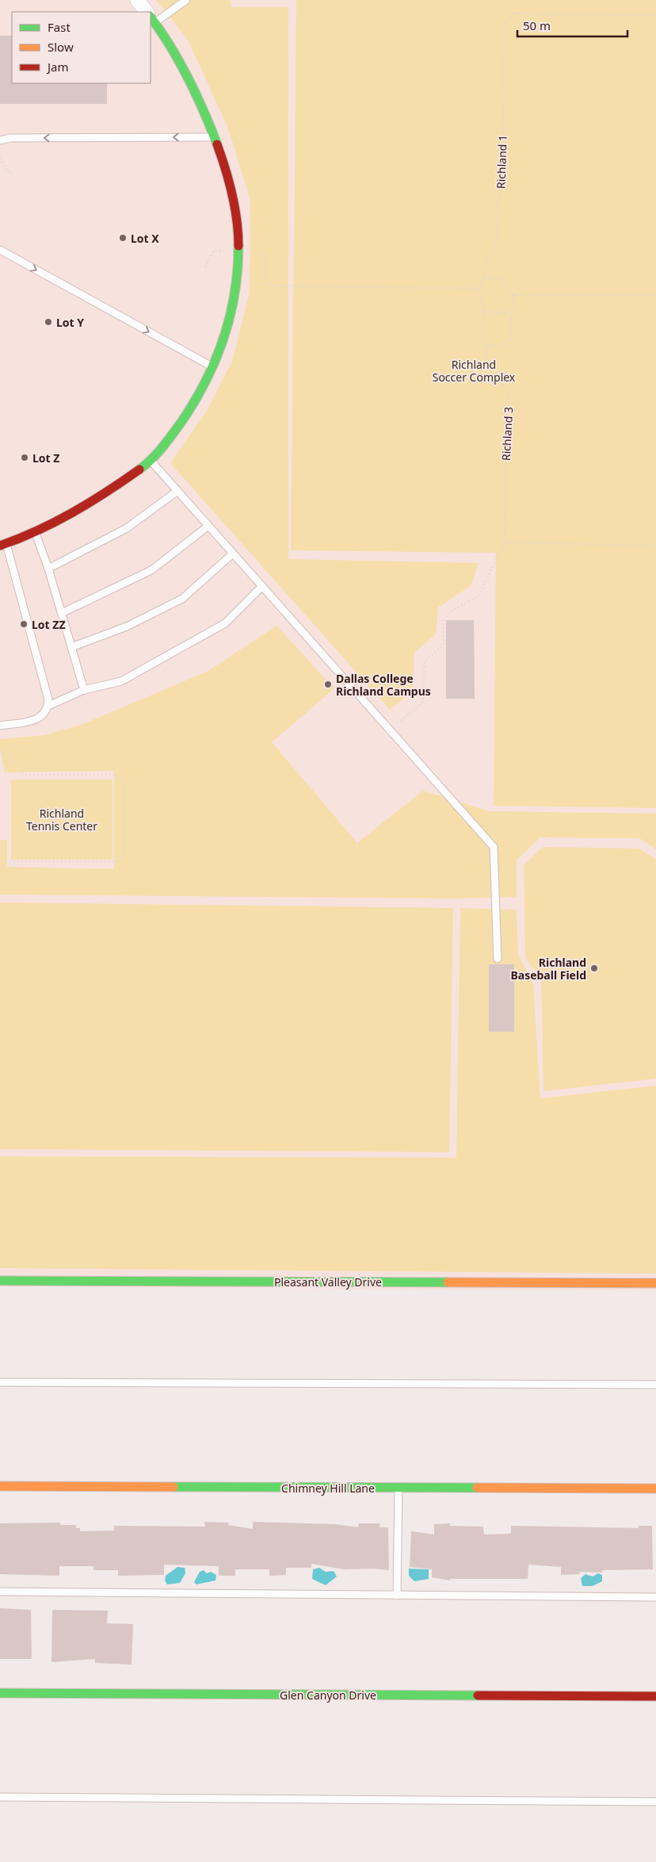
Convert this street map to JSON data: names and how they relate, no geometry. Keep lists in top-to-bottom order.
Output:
{
  "streets": {
    "street": ["Pleasant Valley Drive", "Chimney Hill Lane", "Glen Canyon Drive"],
    "path": ["Richland 1", "Richland 3"]
  },
  "crossings": [
    ["Richland 1", "Richland 3"]
  ],
  "parks": ["Richland Soccer Complex", "Richland Tennis Center"],
  "places": [
    "Lot X",
    "Lot Y",
    "Lot Z",
    "Lot ZZ",
    "Dallas College Richland Campus",
    "Richland Baseball Field"
  ],
  "legend": ["Fast", "Slow", "Jam"],
  "scale_bar": "50 m"
}
